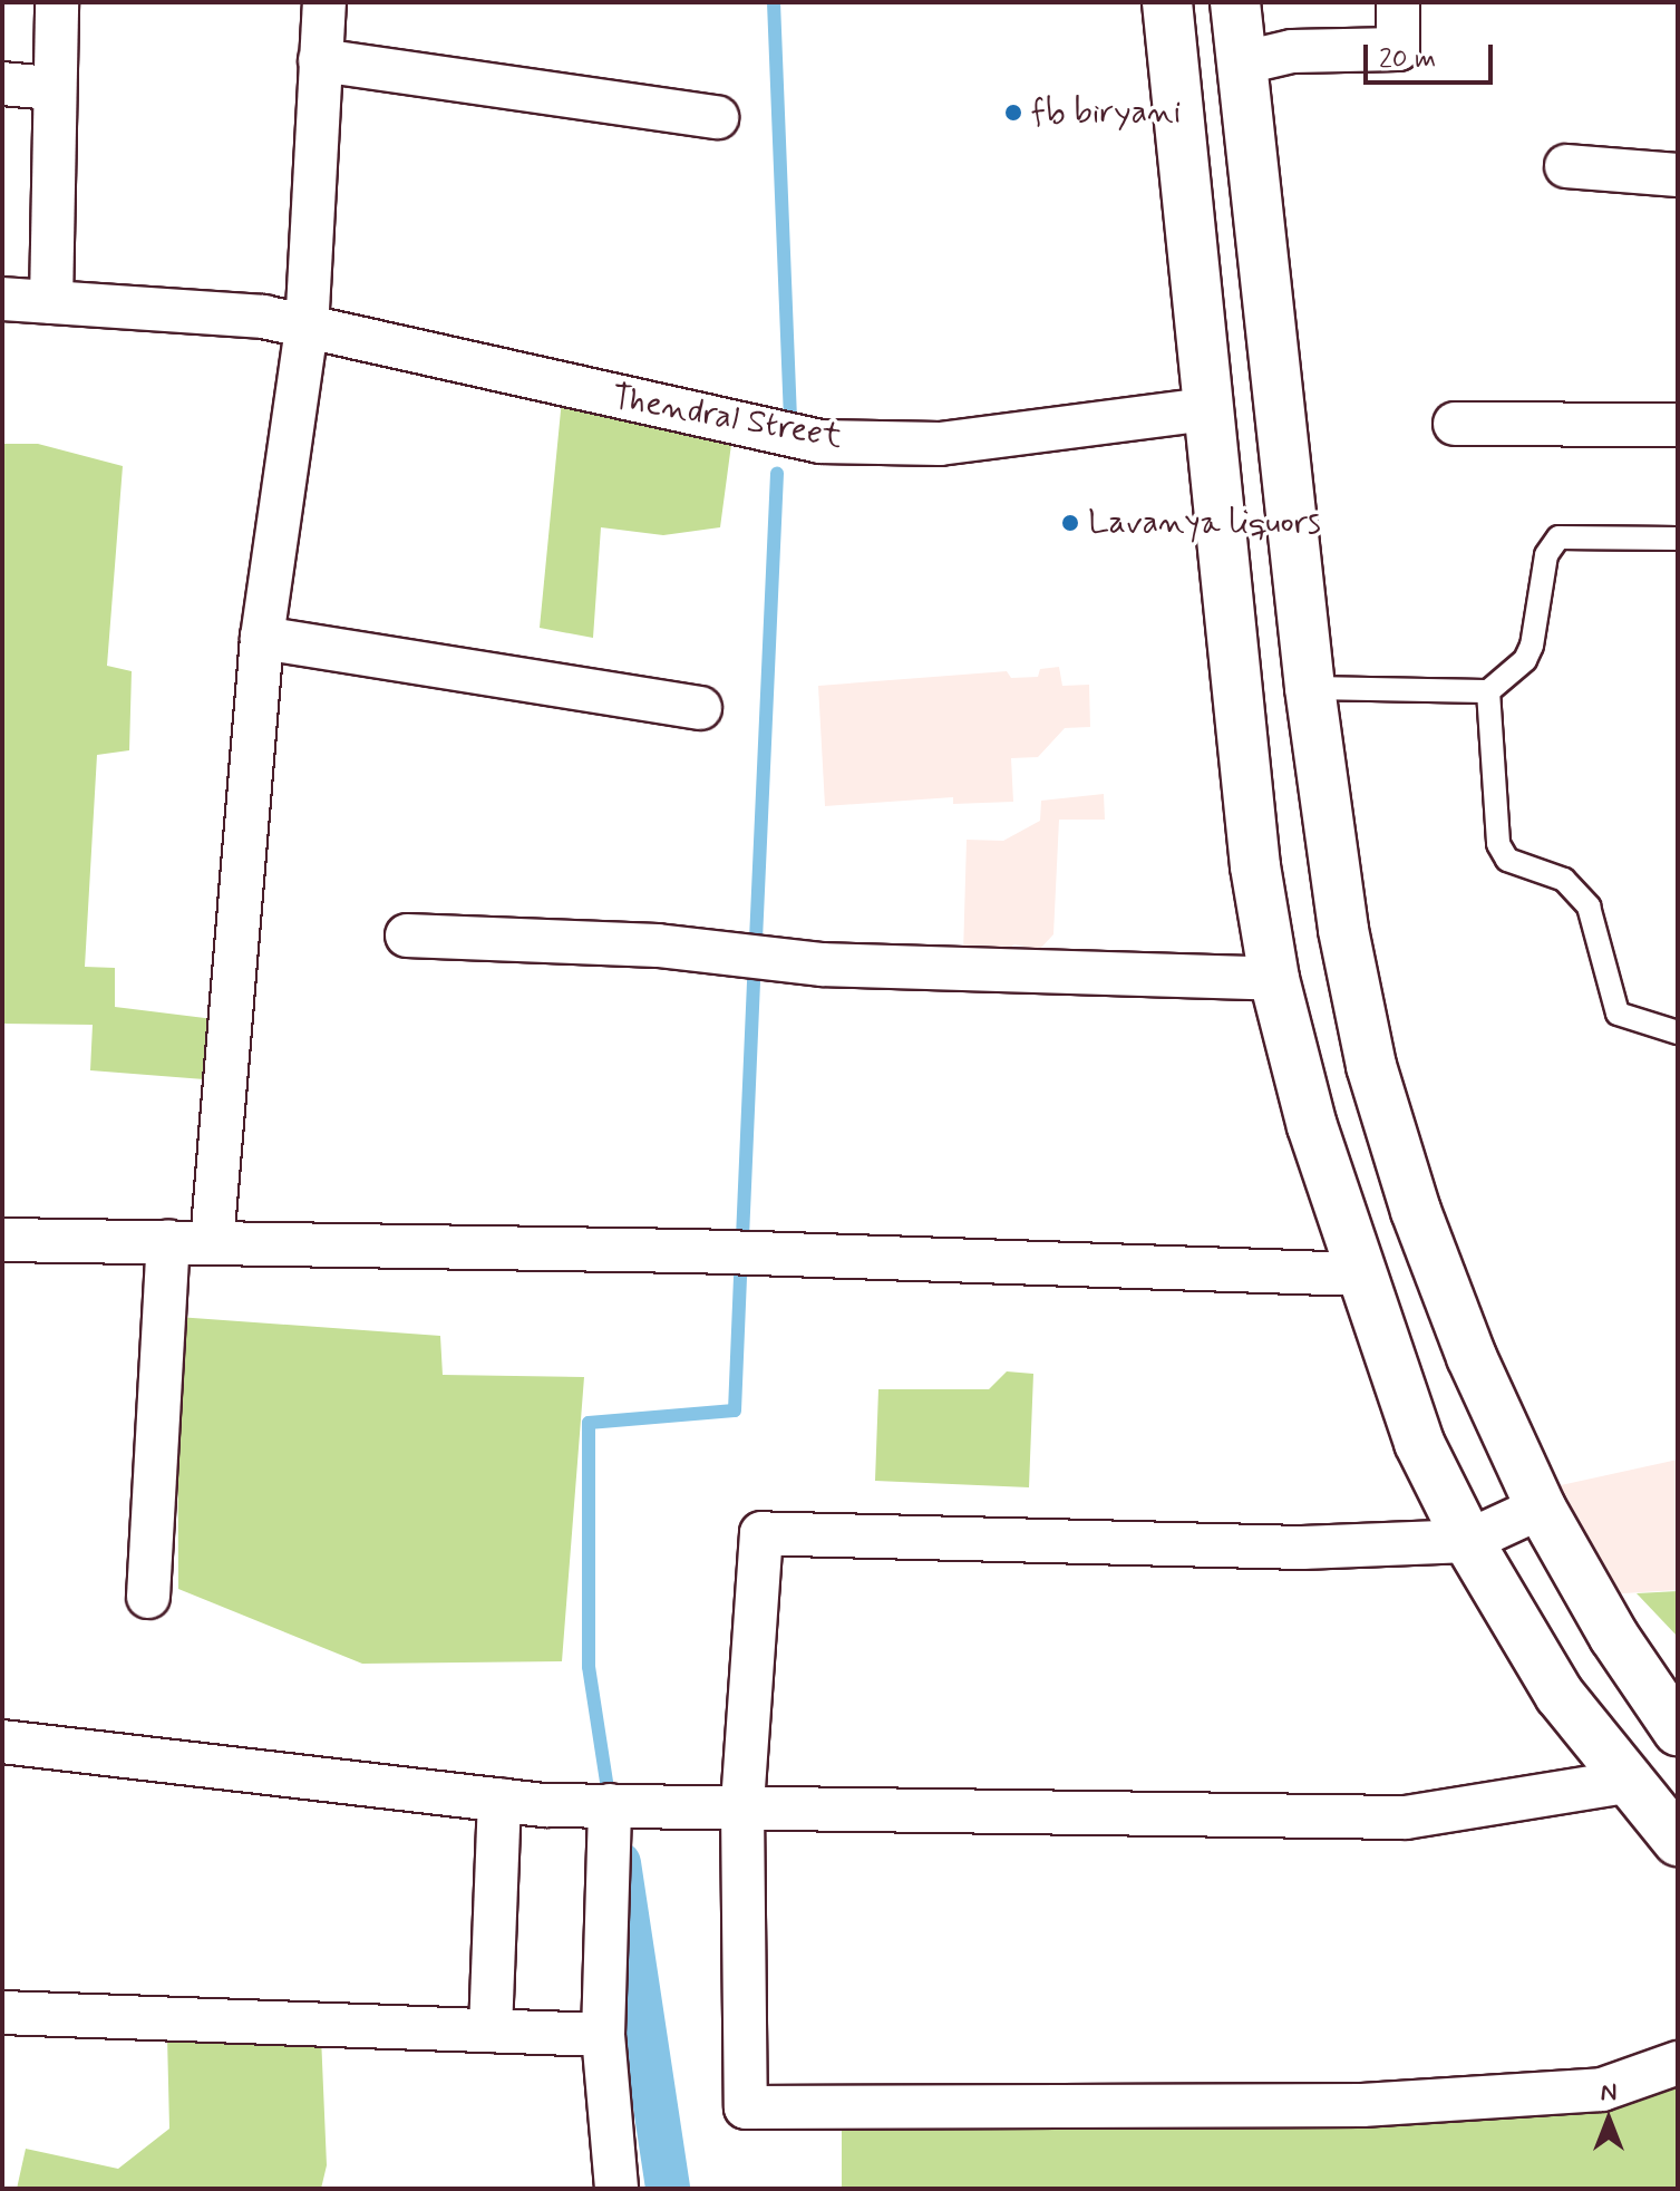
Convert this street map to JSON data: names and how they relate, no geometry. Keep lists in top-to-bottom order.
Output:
{
  "streets": {
    "street": ["Thendral Street"]
  },
  "places": ["fb biryani", "Lavanya liquors"],
  "scale_bar": "20 m",
  "north": "top"
}
